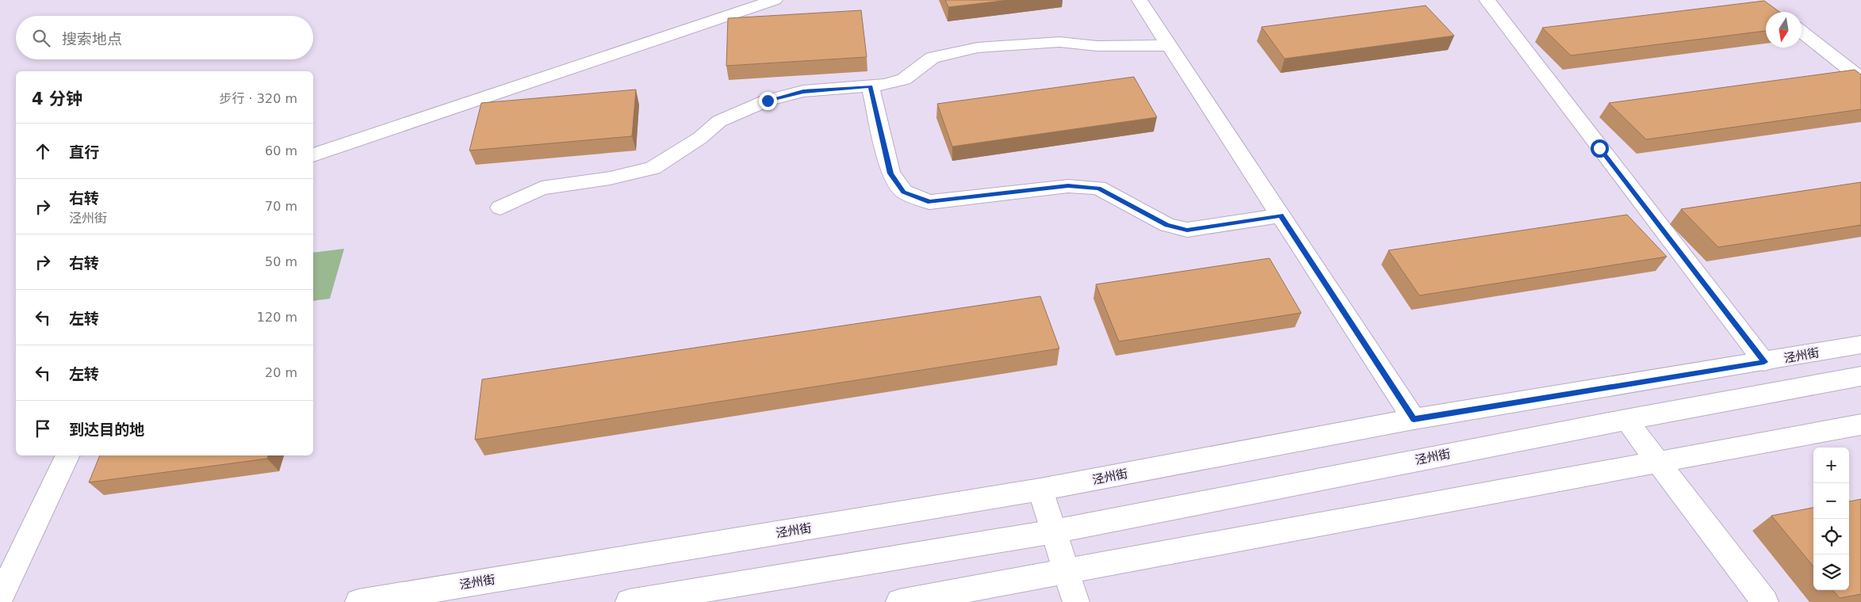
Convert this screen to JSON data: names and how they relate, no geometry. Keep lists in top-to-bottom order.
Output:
{
  "streets": {
    "main road": ["泾州街"]
  },
  "north": "bottom",
  "page": {
    "search": "搜索地点",
    "heading": ["4 分钟", "步行 · 320 m"],
    "list": [
      ["直行", "60 m"],
      ["右转", "泾州街", "70 m"],
      ["右转", "50 m"],
      ["左转", "120 m"],
      ["左转", "20 m"],
      "到达目的地"
    ],
    "map_buttons": ["+", "−"]
  }
}
